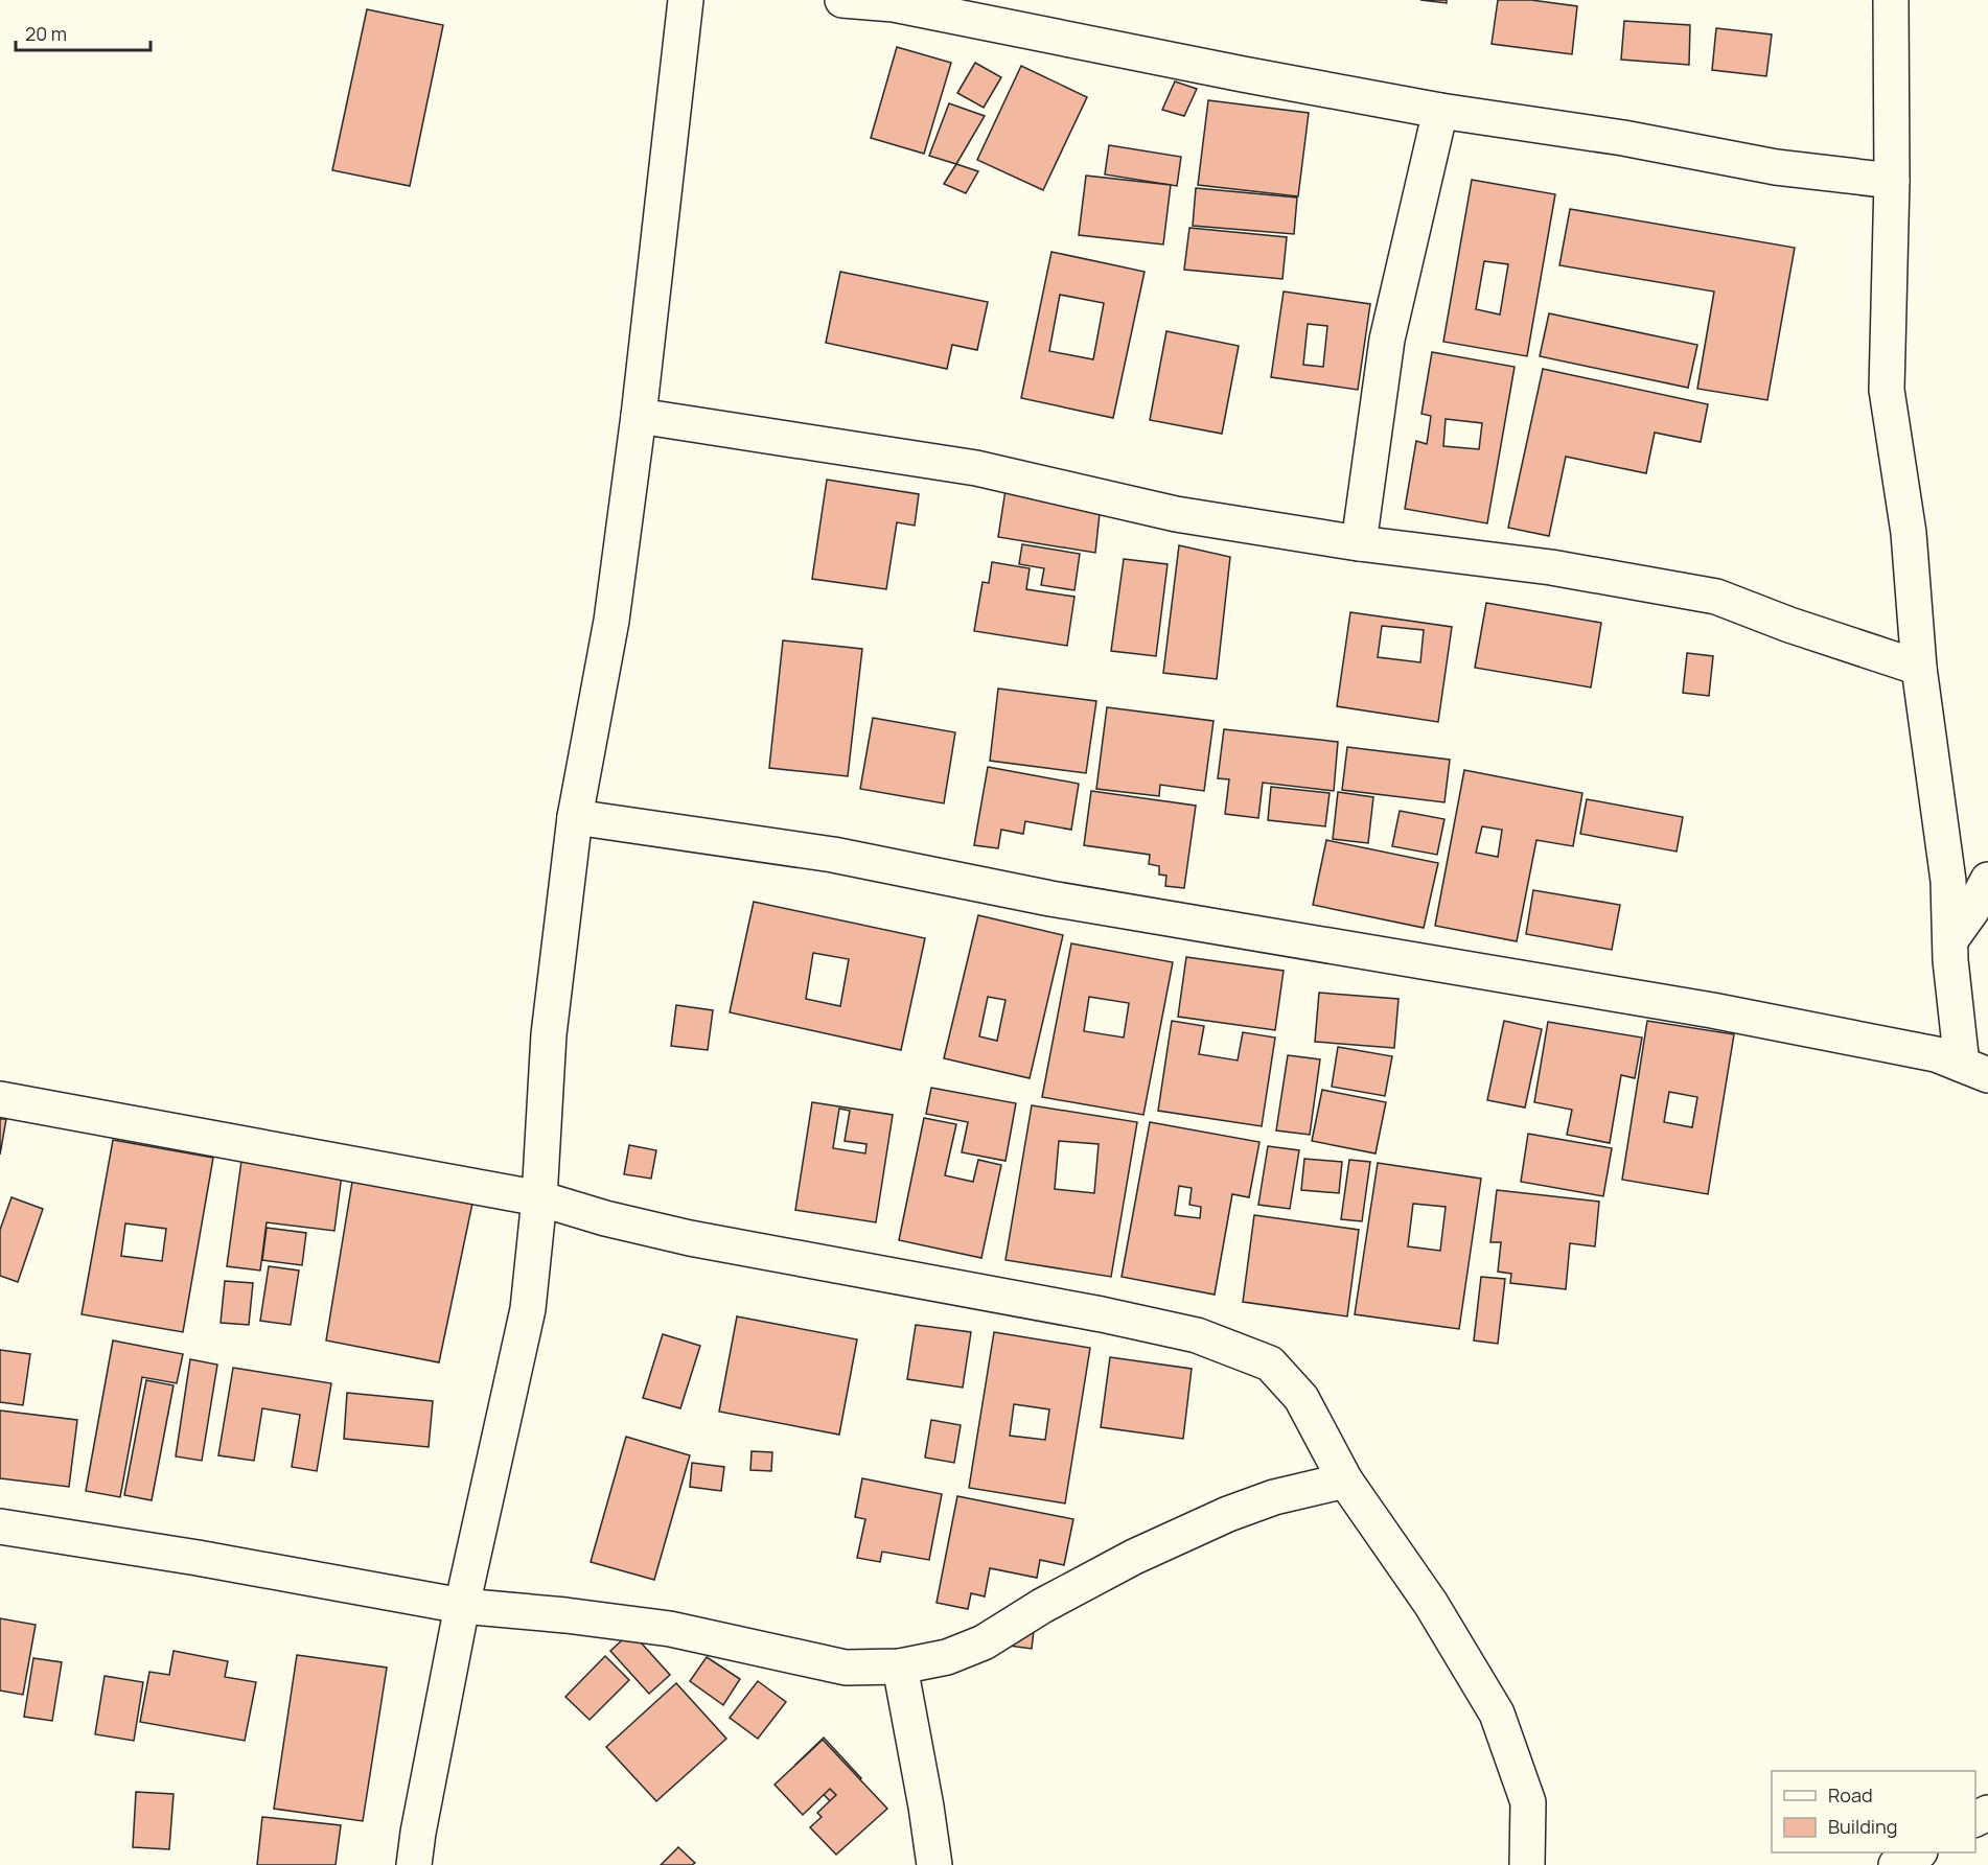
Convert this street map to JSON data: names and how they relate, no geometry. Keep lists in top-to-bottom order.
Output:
{
  "legend": ["Road", "Building"],
  "scale_bar": "20 m"
}
